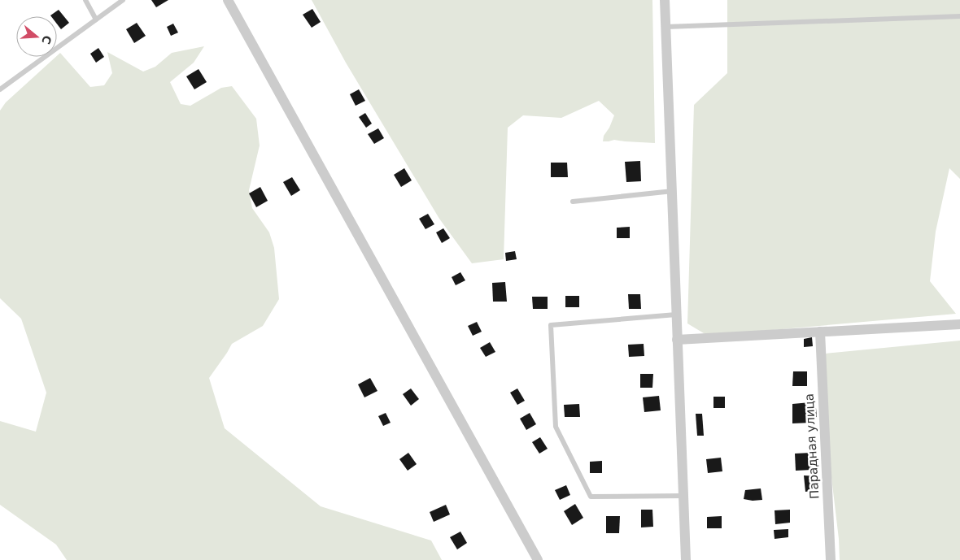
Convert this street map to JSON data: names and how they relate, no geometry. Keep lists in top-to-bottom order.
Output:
{
  "streets": {
    "street": ["Парадная улица"]
  },
  "north": "right"
}
